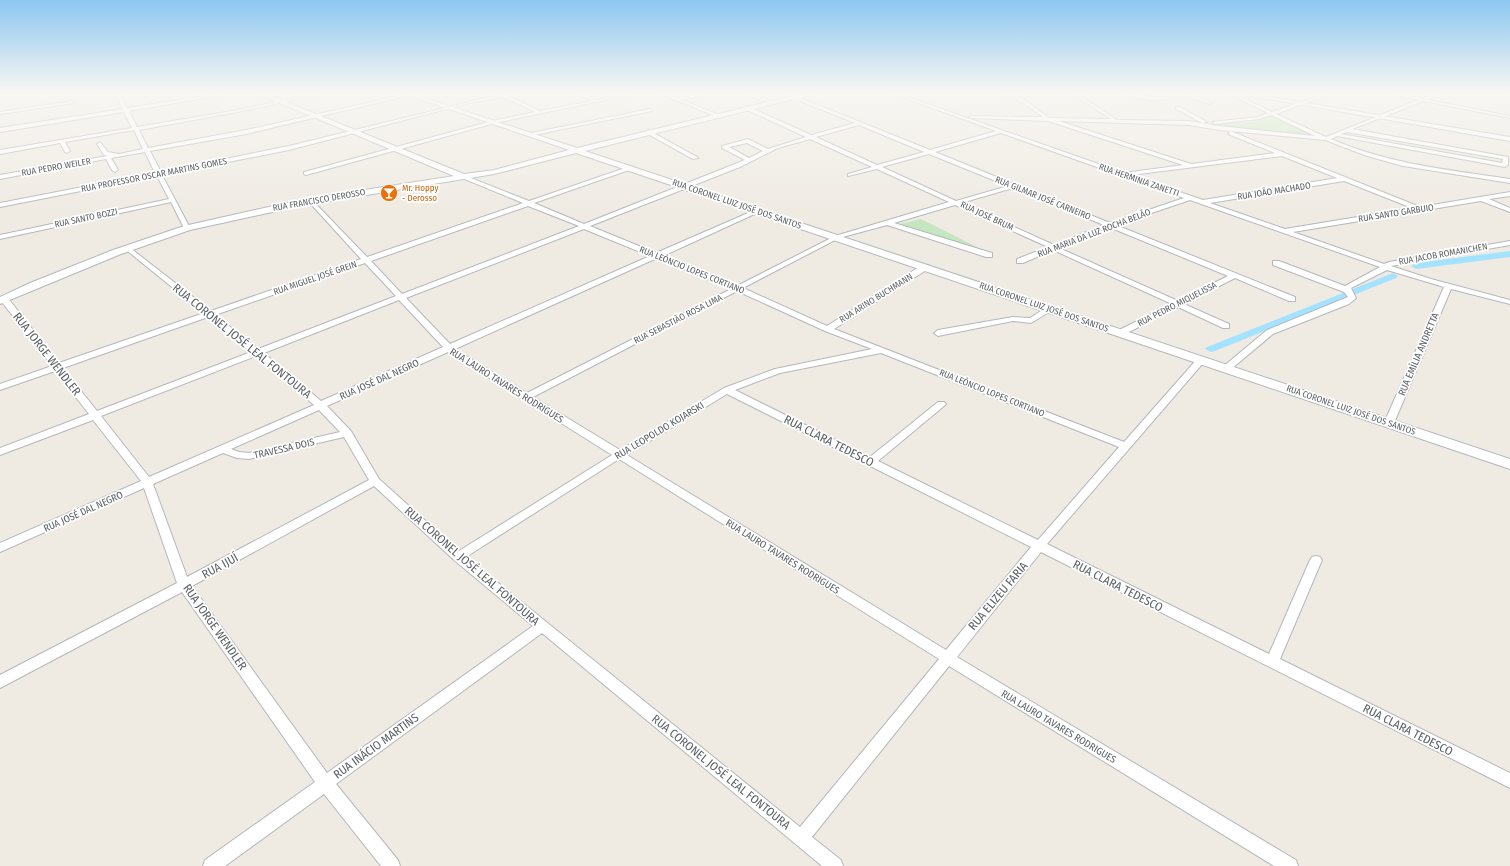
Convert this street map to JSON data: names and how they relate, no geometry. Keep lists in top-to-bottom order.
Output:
{
  "streets": {
    "main road": ["RUA FRANCISCO DEROSSO", "RUA CORONEL LUIZ JOSÉ DOS SANTOS", "RUA LEÔNCIO LOPES CORTIANO"],
    "street": [
      "RUA PEDRO WEILER",
      "RUA PROFESSOR OSCAR MARTINS GOMES",
      "RUA HERMINIA ZANETTI",
      "RUA JOÃO MACHADO",
      "RUA GILMAR JOSÉ CARNEIRO",
      "RUA SANTO GARBUIO",
      "RUA JOSÉ BRUM",
      "RUA SANTO BOZZI",
      "RUA MARIA DA LUZ ROCHA BELÃO",
      "RUA JACOB ROMANICHEN",
      "RUA MIGUEL JOSÉ GREIN",
      "RUA ARINO BUCHMANN",
      "RUA PEDRO MIQUELISSA",
      "RUA SEBASTIÃO ROSA LIMA",
      "RUA CORONEL JOSÉ LEAL FONTOURA",
      "RUA JORGE WENDLER",
      "RUA EMÍLIA ANDRETTA",
      "RUA JOSÉ DAL NEGRO",
      "RUA LAURO TAVARES RODRIGUES",
      "RUA LEOPOLDO KOJARSKI",
      "RUA CLARA TEDESCO",
      "TRAVESSA DOIS",
      "RUA IJUÍ",
      "RUA ELIZEU FARIA",
      "RUA INÁCIO MARTINS"
    ]
  },
  "crossings": [
    ["RUA HERMINIA ZANETTI", "RUA JOÃO MACHADO"],
    ["RUA HERMINIA ZANETTI", "RUA SANTO GARBUIO"],
    ["RUA HERMINIA ZANETTI", "RUA MARIA DA LUZ ROCHA BELÃO"],
    ["RUA HERMINIA ZANETTI", "RUA JACOB ROMANICHEN"],
    ["RUA HERMINIA ZANETTI", "RUA EMÍLIA ANDRETTA"],
    ["RUA GILMAR JOSÉ CARNEIRO", "RUA MARIA DA LUZ ROCHA BELÃO"],
    ["RUA GILMAR JOSÉ CARNEIRO", "RUA PEDRO MIQUELISSA"],
    ["RUA GILMAR JOSÉ CARNEIRO", "RUA SEBASTIÃO ROSA LIMA"],
    ["RUA FRANCISCO DEROSSO", "RUA CORONEL LUIZ JOSÉ DOS SANTOS"],
    ["RUA FRANCISCO DEROSSO", "RUA LEÔNCIO LOPES CORTIANO"],
    ["RUA FRANCISCO DEROSSO", "RUA CORONEL JOSÉ LEAL FONTOURA"],
    ["RUA FRANCISCO DEROSSO", "RUA JORGE WENDLER"],
    ["RUA FRANCISCO DEROSSO", "RUA LAURO TAVARES RODRIGUES"],
    ["RUA CORONEL LUIZ JOSÉ DOS SANTOS", "RUA JACOB ROMANICHEN"],
    ["RUA CORONEL LUIZ JOSÉ DOS SANTOS", "RUA MIGUEL JOSÉ GREIN"],
    ["RUA CORONEL LUIZ JOSÉ DOS SANTOS", "RUA ARINO BUCHMANN"],
    ["RUA CORONEL LUIZ JOSÉ DOS SANTOS", "RUA PEDRO MIQUELISSA"],
    ["RUA CORONEL LUIZ JOSÉ DOS SANTOS", "RUA SEBASTIÃO ROSA LIMA"],
    ["RUA CORONEL LUIZ JOSÉ DOS SANTOS", "RUA EMÍLIA ANDRETTA"],
    ["RUA CORONEL LUIZ JOSÉ DOS SANTOS", "RUA JOSÉ DAL NEGRO"],
    ["RUA CORONEL LUIZ JOSÉ DOS SANTOS", "RUA ELIZEU FARIA"],
    ["RUA JOSÉ BRUM", "RUA MARIA DA LUZ ROCHA BELÃO"],
    ["RUA JOSÉ BRUM", "RUA PEDRO MIQUELISSA"],
    ["RUA JOSÉ BRUM", "RUA SEBASTIÃO ROSA LIMA"],
    ["RUA LEÔNCIO LOPES CORTIANO", "RUA MIGUEL JOSÉ GREIN"],
    ["RUA LEÔNCIO LOPES CORTIANO", "RUA ARINO BUCHMANN"],
    ["RUA LEÔNCIO LOPES CORTIANO", "RUA SEBASTIÃO ROSA LIMA"],
    ["RUA LEÔNCIO LOPES CORTIANO", "RUA JOSÉ DAL NEGRO"],
    ["RUA LEÔNCIO LOPES CORTIANO", "RUA LEOPOLDO KOJARSKI"],
    ["RUA LEÔNCIO LOPES CORTIANO", "RUA ELIZEU FARIA"],
    ["RUA MIGUEL JOSÉ GREIN", "RUA CORONEL JOSÉ LEAL FONTOURA"],
    ["RUA MIGUEL JOSÉ GREIN", "RUA JORGE WENDLER"],
    ["RUA MIGUEL JOSÉ GREIN", "RUA LAURO TAVARES RODRIGUES"],
    ["RUA SEBASTIÃO ROSA LIMA", "RUA LAURO TAVARES RODRIGUES"],
    ["RUA CORONEL JOSÉ LEAL FONTOURA", "RUA JOSÉ DAL NEGRO"],
    ["RUA CORONEL JOSÉ LEAL FONTOURA", "RUA LEOPOLDO KOJARSKI"],
    ["RUA CORONEL JOSÉ LEAL FONTOURA", "TRAVESSA DOIS"],
    ["RUA CORONEL JOSÉ LEAL FONTOURA", "RUA IJUÍ"],
    ["RUA CORONEL JOSÉ LEAL FONTOURA", "RUA ELIZEU FARIA"],
    ["RUA CORONEL JOSÉ LEAL FONTOURA", "RUA INÁCIO MARTINS"],
    ["RUA JORGE WENDLER", "RUA JOSÉ DAL NEGRO"],
    ["RUA JORGE WENDLER", "RUA IJUÍ"],
    ["RUA JORGE WENDLER", "RUA INÁCIO MARTINS"],
    ["RUA JOSÉ DAL NEGRO", "RUA LAURO TAVARES RODRIGUES"],
    ["RUA JOSÉ DAL NEGRO", "TRAVESSA DOIS"],
    ["RUA LAURO TAVARES RODRIGUES", "RUA LEOPOLDO KOJARSKI"],
    ["RUA LAURO TAVARES RODRIGUES", "RUA ELIZEU FARIA"],
    ["RUA LEOPOLDO KOJARSKI", "RUA CLARA TEDESCO"],
    ["RUA CLARA TEDESCO", "RUA ELIZEU FARIA"]
  ],
  "places": {
    "bar": ["Mr. Hoppy - Derosso"]
  }
}
